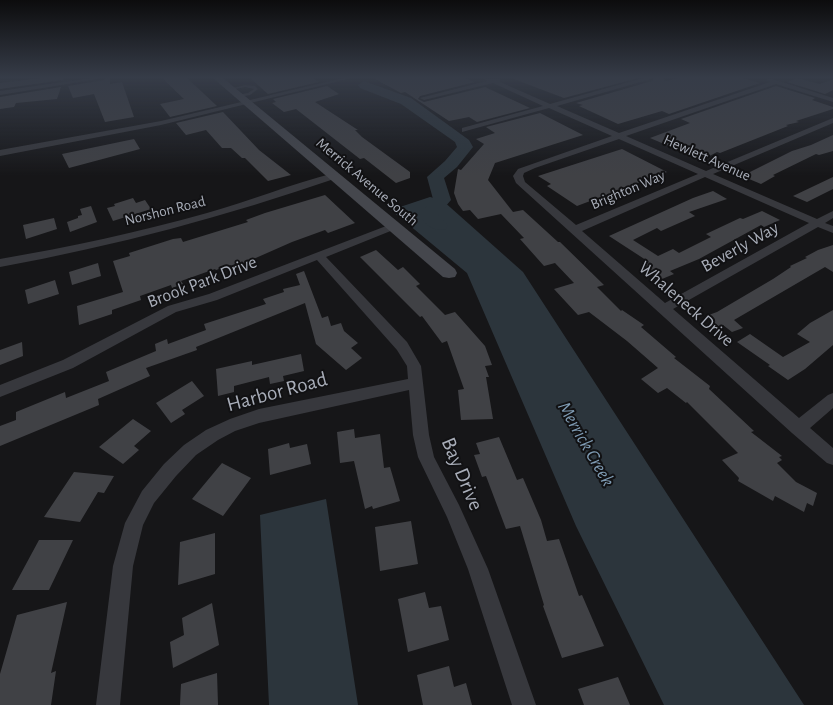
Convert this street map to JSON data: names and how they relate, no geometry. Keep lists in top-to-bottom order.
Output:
{
  "streets": {
    "street": [
      "Hewlett Avenue",
      "Merrick Avenue South",
      "Brighton Way",
      "Norshon Road",
      "Beverly Way",
      "Brook Park Drive",
      "Whaleneck Drive",
      "Harbor Road",
      "Bay Drive"
    ]
  },
  "crossings": [
    ["Hewlett Avenue", "Brighton Way"],
    ["Hewlett Avenue", "Beverly Way"],
    ["Hewlett Avenue", "Whaleneck Drive"],
    ["Merrick Avenue South", "Norshon Road"],
    ["Merrick Avenue South", "Brook Park Drive"],
    ["Brighton Way", "Whaleneck Drive"],
    ["Beverly Way", "Whaleneck Drive"],
    ["Brook Park Drive", "Bay Drive"],
    ["Harbor Road", "Bay Drive"]
  ],
  "water": ["Merrick Creek"]
}
